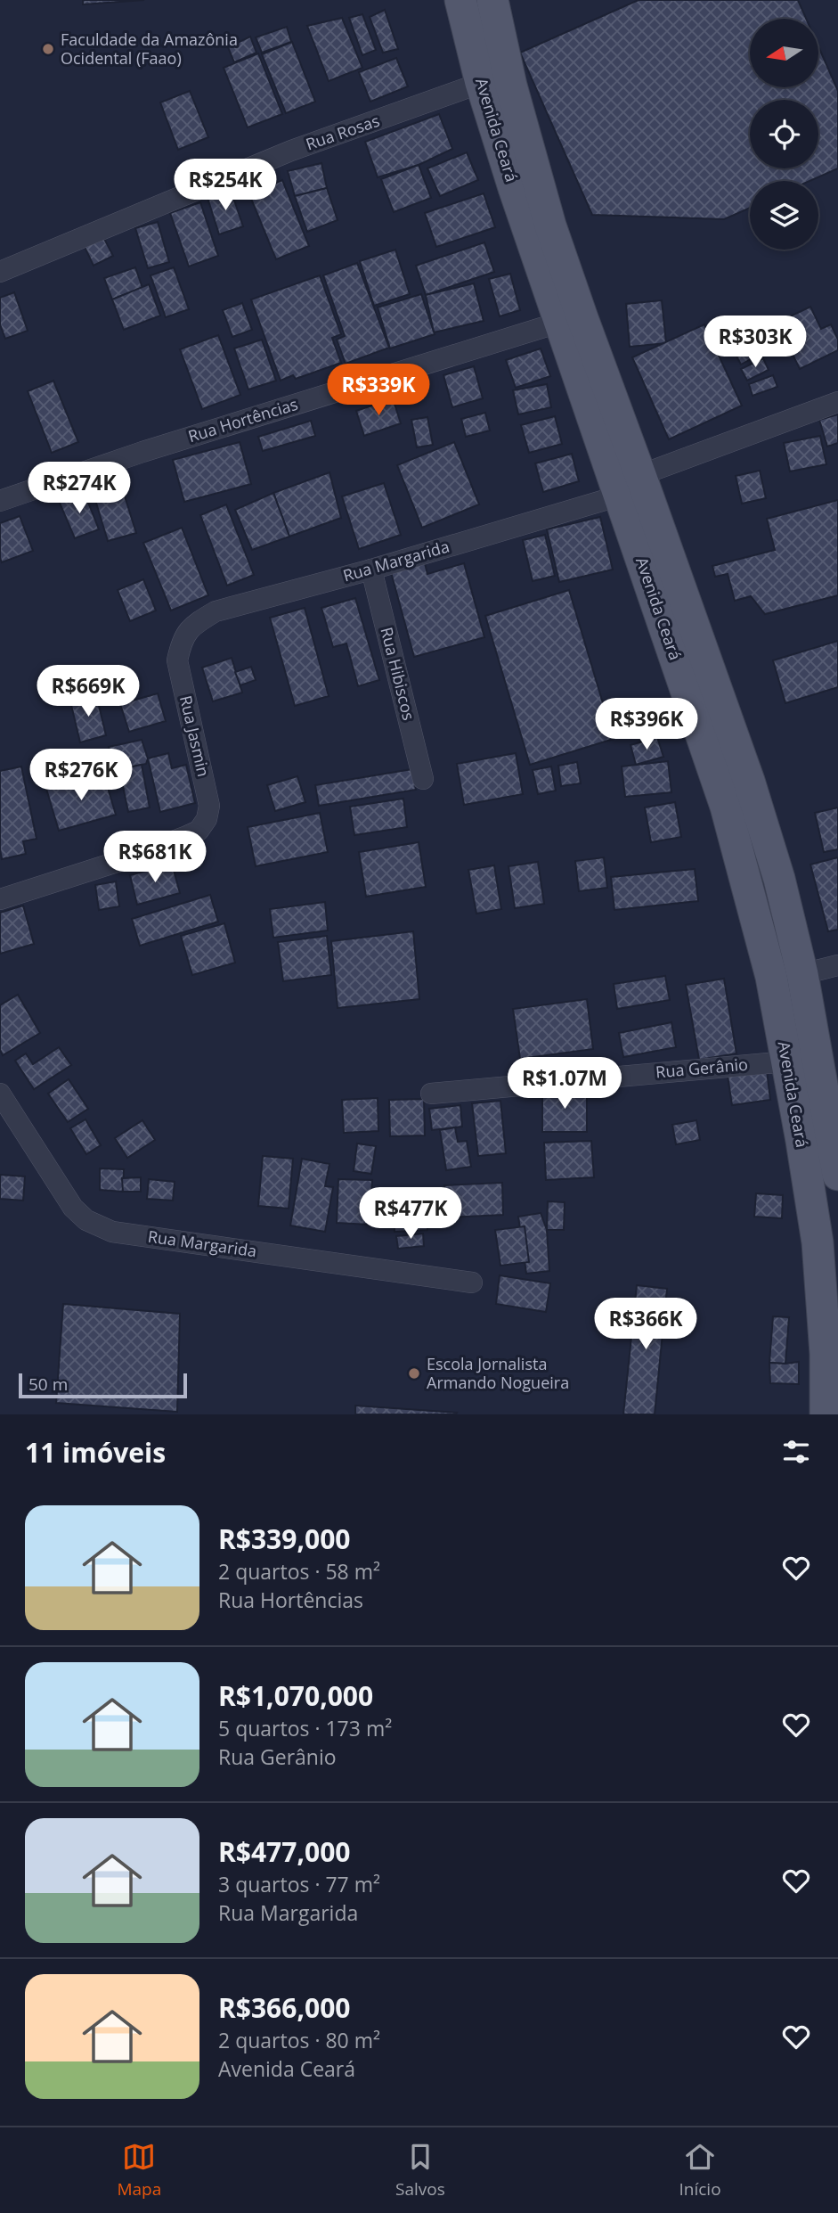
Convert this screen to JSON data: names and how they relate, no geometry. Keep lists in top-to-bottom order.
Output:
{
  "streets": {
    "main road": ["Avenida Ceará"],
    "street": [
      "Rua Rosas",
      "Rua Hortências",
      "Rua Margarida",
      "Rua Hibiscos",
      "Rua Jasmin",
      "Rua Gerânio"
    ]
  },
  "crossings": [
    ["Avenida Ceará", "Rua Rosas"],
    ["Avenida Ceará", "Rua Hortências"],
    ["Avenida Ceará", "Rua Margarida"],
    ["Avenida Ceará", "Rua Gerânio"],
    ["Rua Margarida", "Rua Hibiscos"],
    ["Rua Margarida", "Rua Jasmin"]
  ],
  "places": ["Faculdade da Amazônia Ocidental (Faao)", "Escola Jornalista Armando Nogueira"],
  "scale_bar": "50 m",
  "north": "left",
  "page": {
    "price": [
      "R$254K",
      "R$303K",
      "R$339K",
      "R$274K",
      "R$669K",
      "R$396K",
      "R$276K",
      "R$681K",
      "R$1.07M",
      "R$477K",
      "R$366K"
    ],
    "scale": "50 m",
    "heading": "11 imóveis",
    "list": [
      {
        "name": "R$339,000",
        "note": "2 quartos · 58 m² · Rua Hortências"
      },
      {
        "name": "R$1,070,000",
        "note": "5 quartos · 173 m² · Rua Gerânio"
      },
      {
        "name": "R$477,000",
        "note": "3 quartos · 77 m² · Rua Margarida"
      },
      {
        "name": "R$366,000",
        "note": "2 quartos · 80 m² · Avenida Ceará"
      }
    ],
    "tabs": ["Mapa", "Salvos", "Início"]
  }
}
